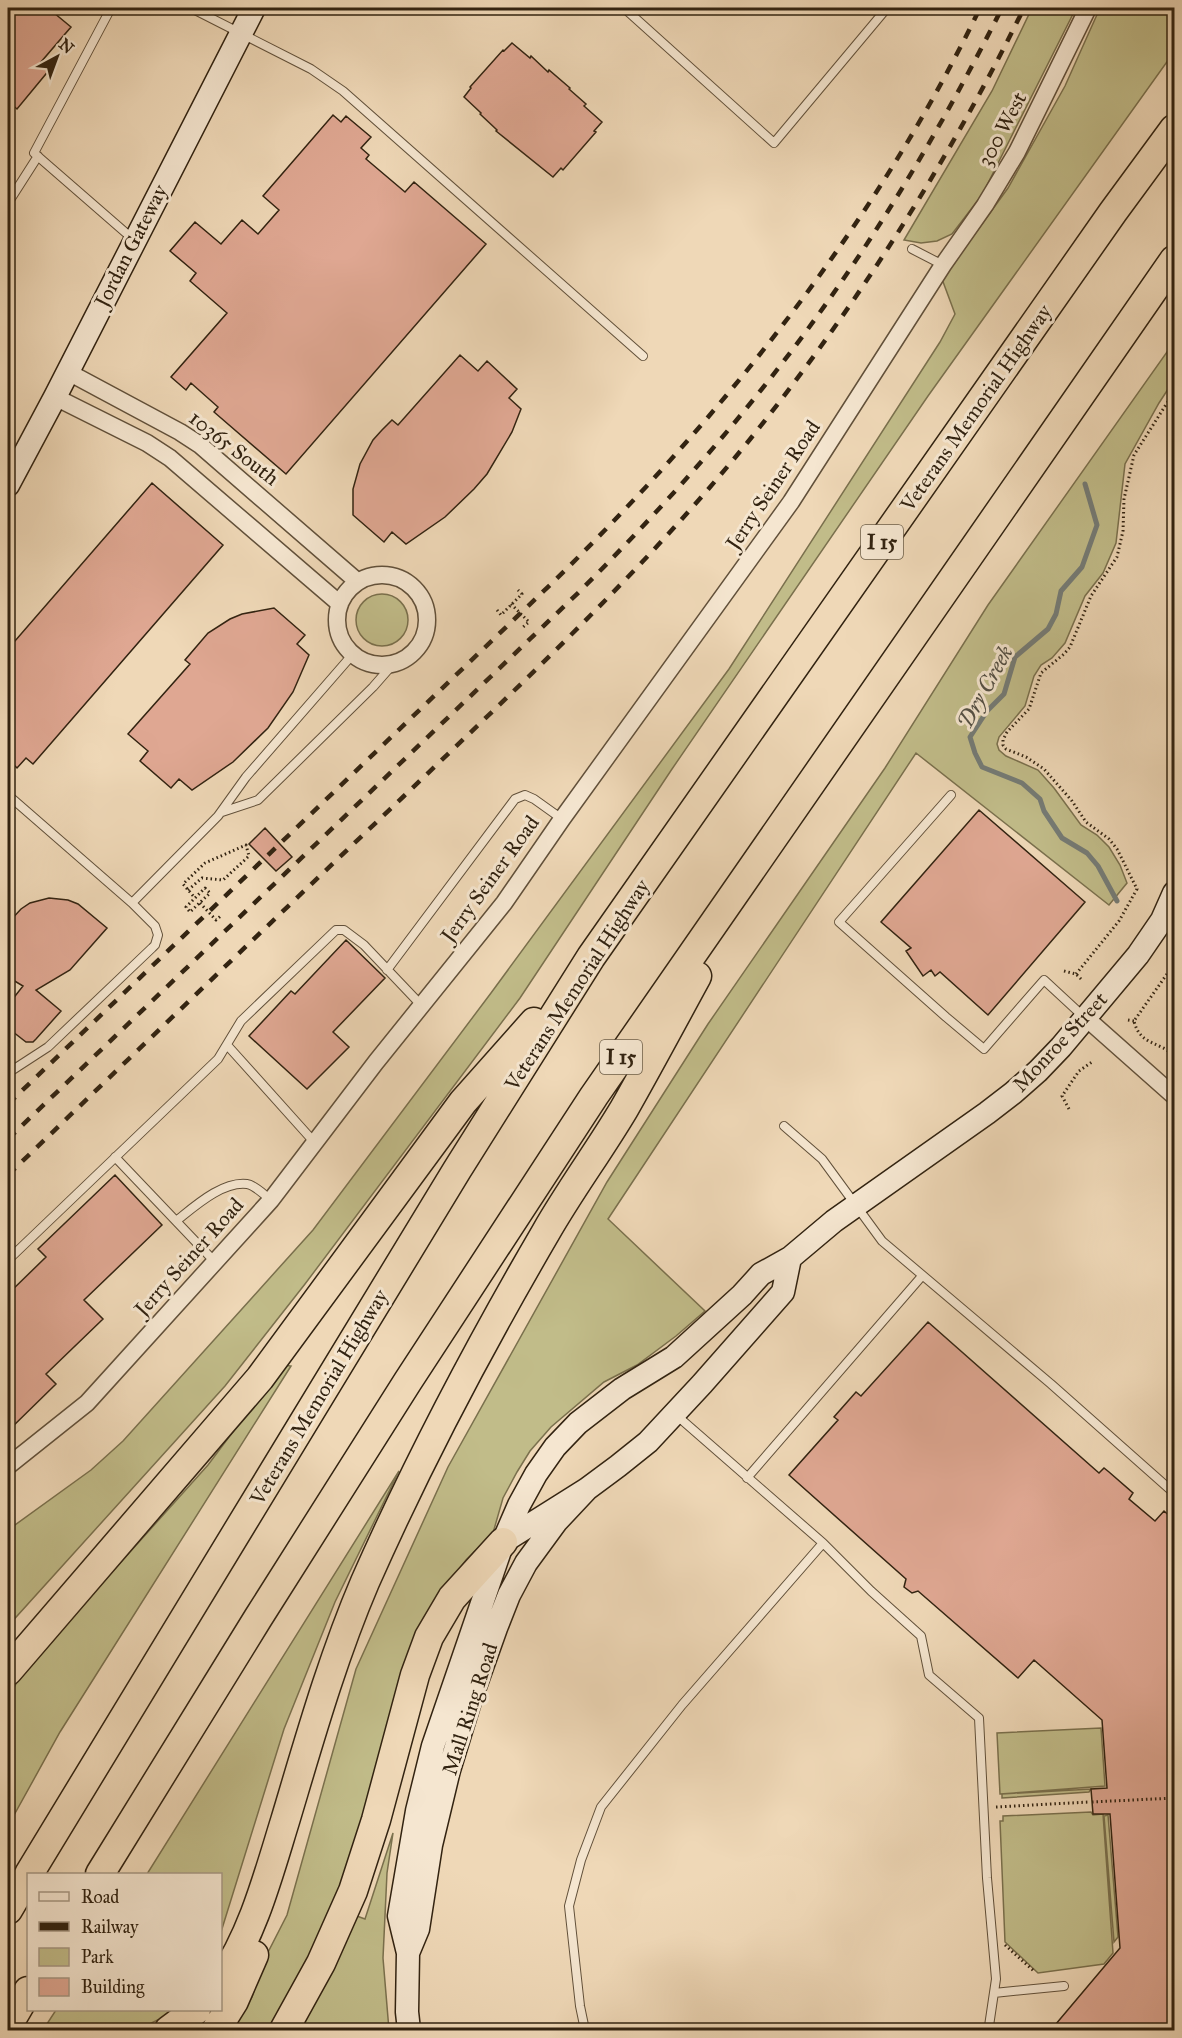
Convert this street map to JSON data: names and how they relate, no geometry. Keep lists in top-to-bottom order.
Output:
{
  "streets": {
    "highway": ["Veterans Memorial Highway", "I 15"],
    "street": [
      "300 West",
      "Jordan Gateway",
      "10365 South",
      "Jerry Seiner Road",
      "Monroe Street",
      "Mall Ring Road"
    ]
  },
  "crossings": [
    ["300 West", "Jerry Seiner Road"],
    ["Jordan Gateway", "10365 South"],
    ["Monroe Street", "Mall Ring Road"]
  ],
  "water": ["Dry Creek"],
  "legend": [
    "Road",
    "Railway",
    "Park",
    "Building"
  ],
  "north": "top right"
}
